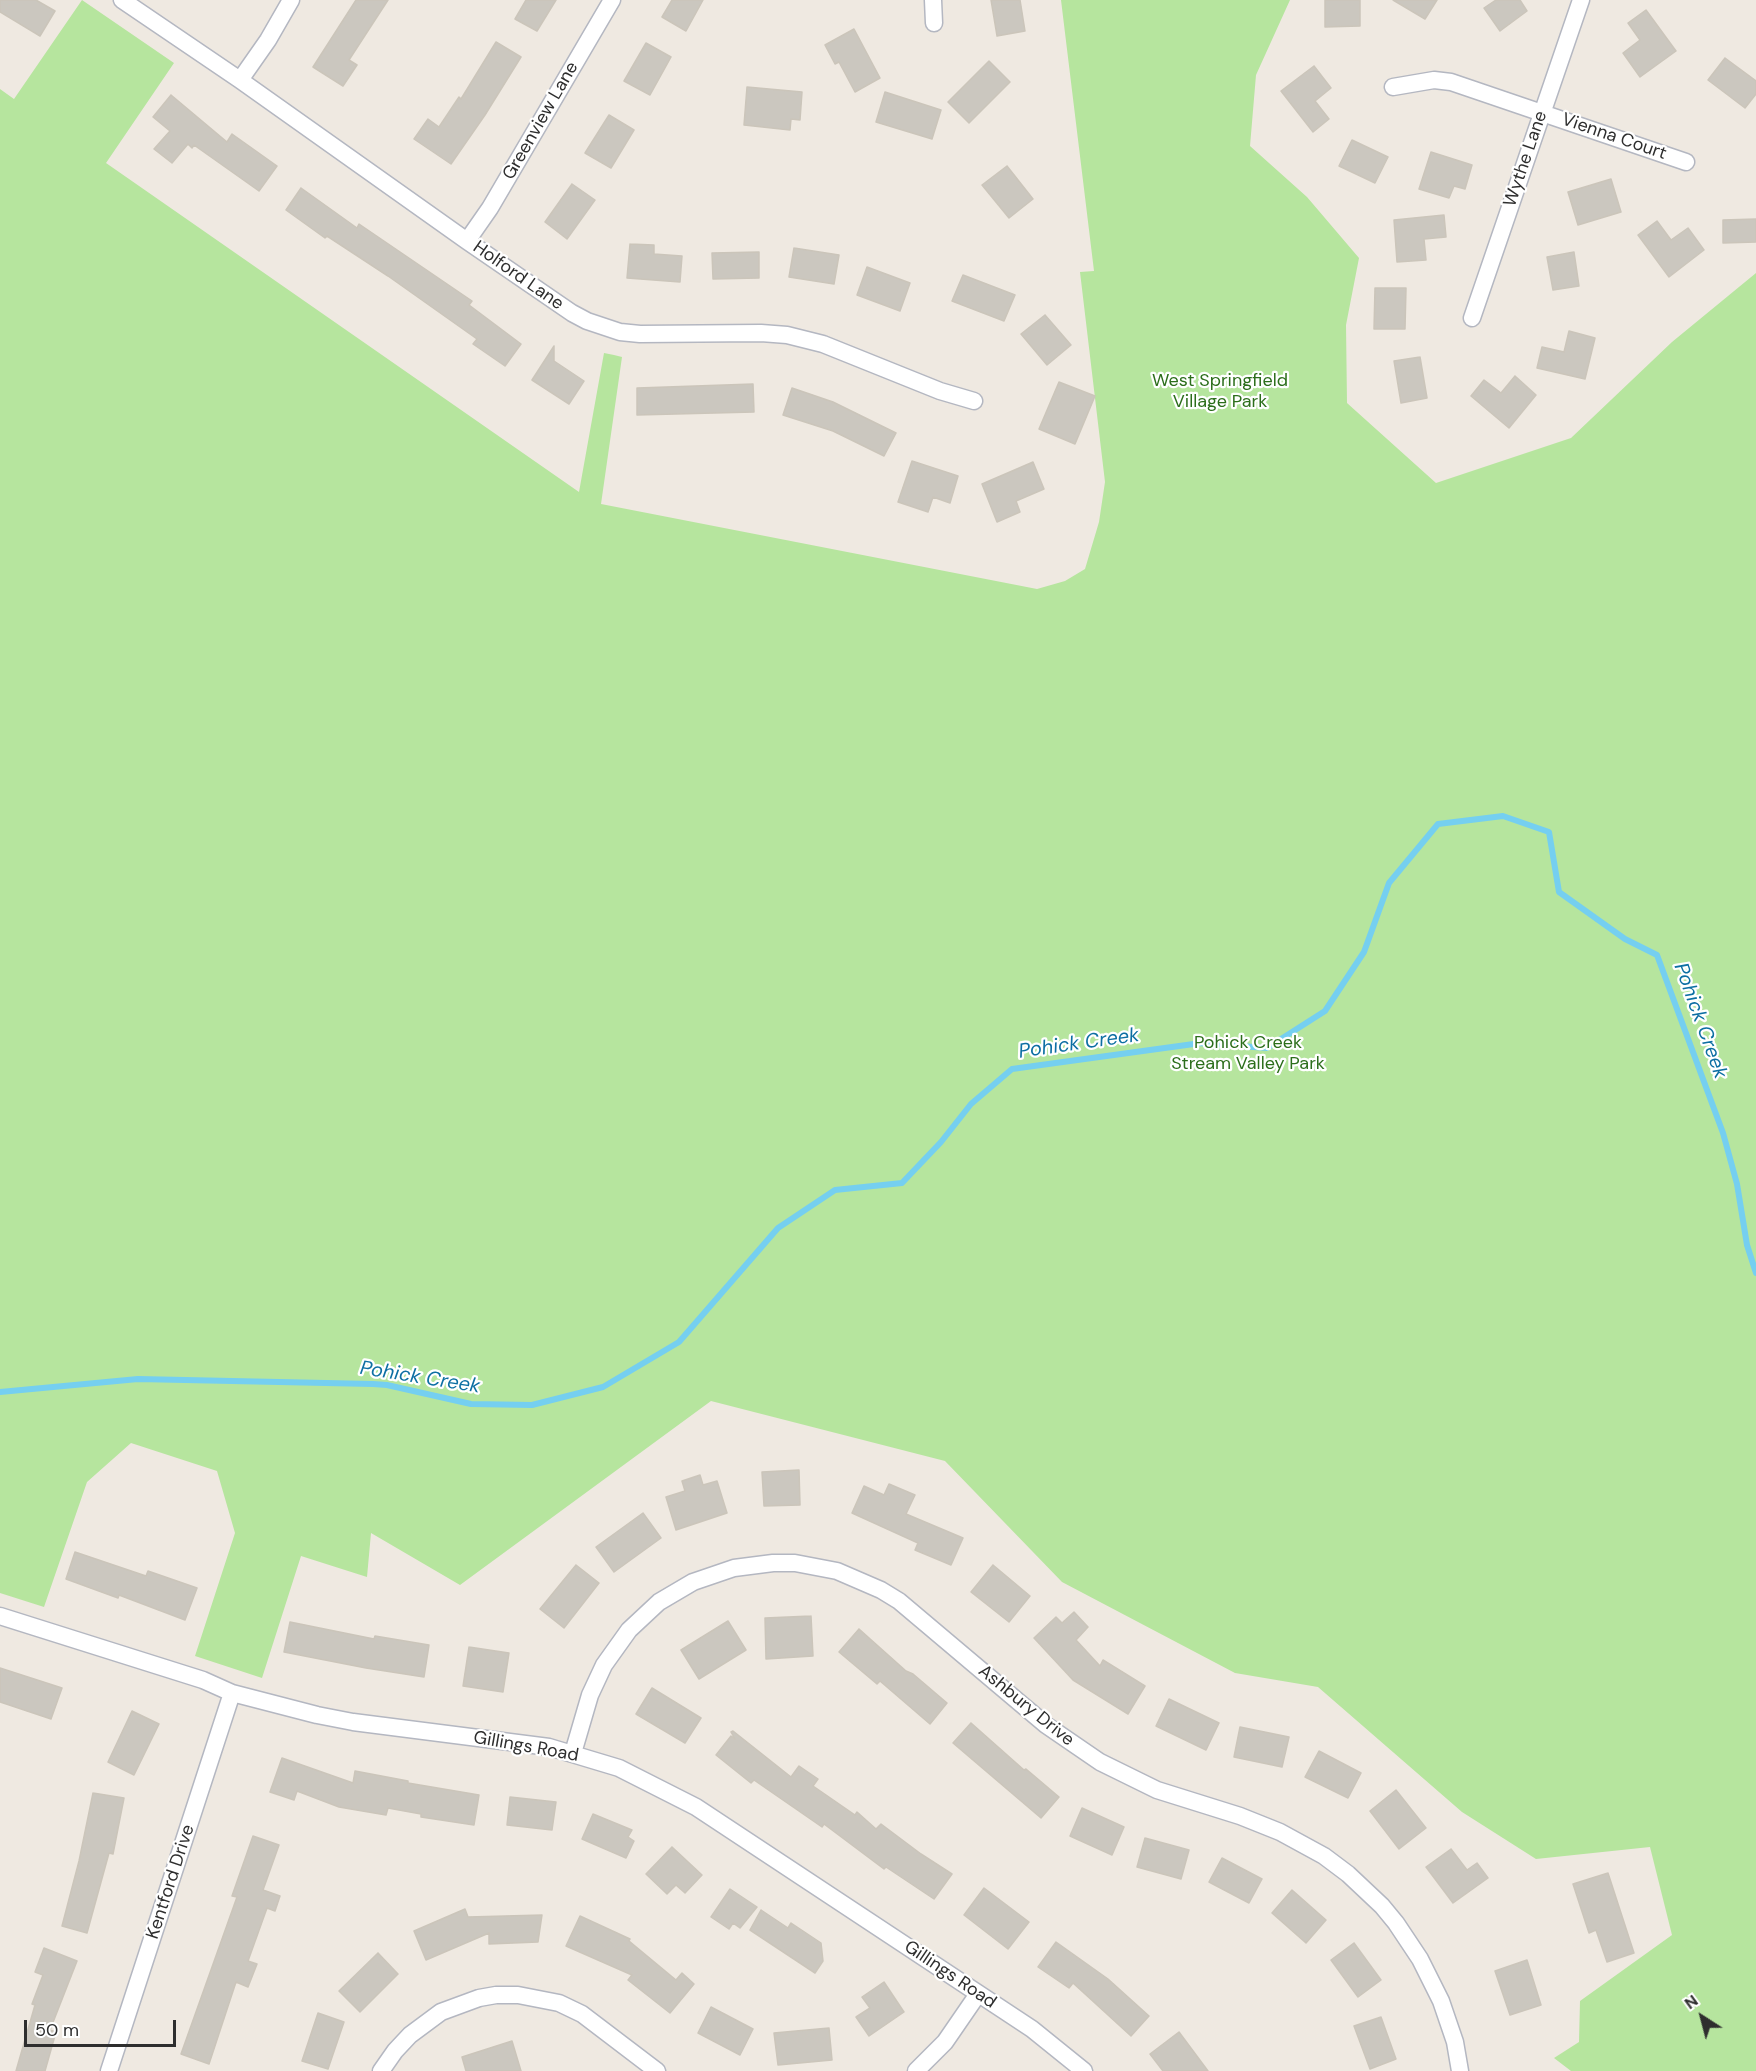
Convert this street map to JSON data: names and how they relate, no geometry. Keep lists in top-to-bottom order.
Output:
{
  "streets": {
    "street": [
      "Greenview Lane",
      "Vienna Court",
      "Wythe Lane",
      "Holford Lane",
      "Ashbury Drive",
      "Gillings Road",
      "Kentford Drive"
    ]
  },
  "crossings": [
    ["Greenview Lane", "Holford Lane"],
    ["Vienna Court", "Wythe Lane"],
    ["Ashbury Drive", "Gillings Road"],
    ["Gillings Road", "Kentford Drive"]
  ],
  "water": ["Pohick Creek"],
  "parks": ["West Springfield Village Park", "Pohick Creek Stream Valley Park"],
  "scale_bar": "50 m",
  "north": "top left"
}
